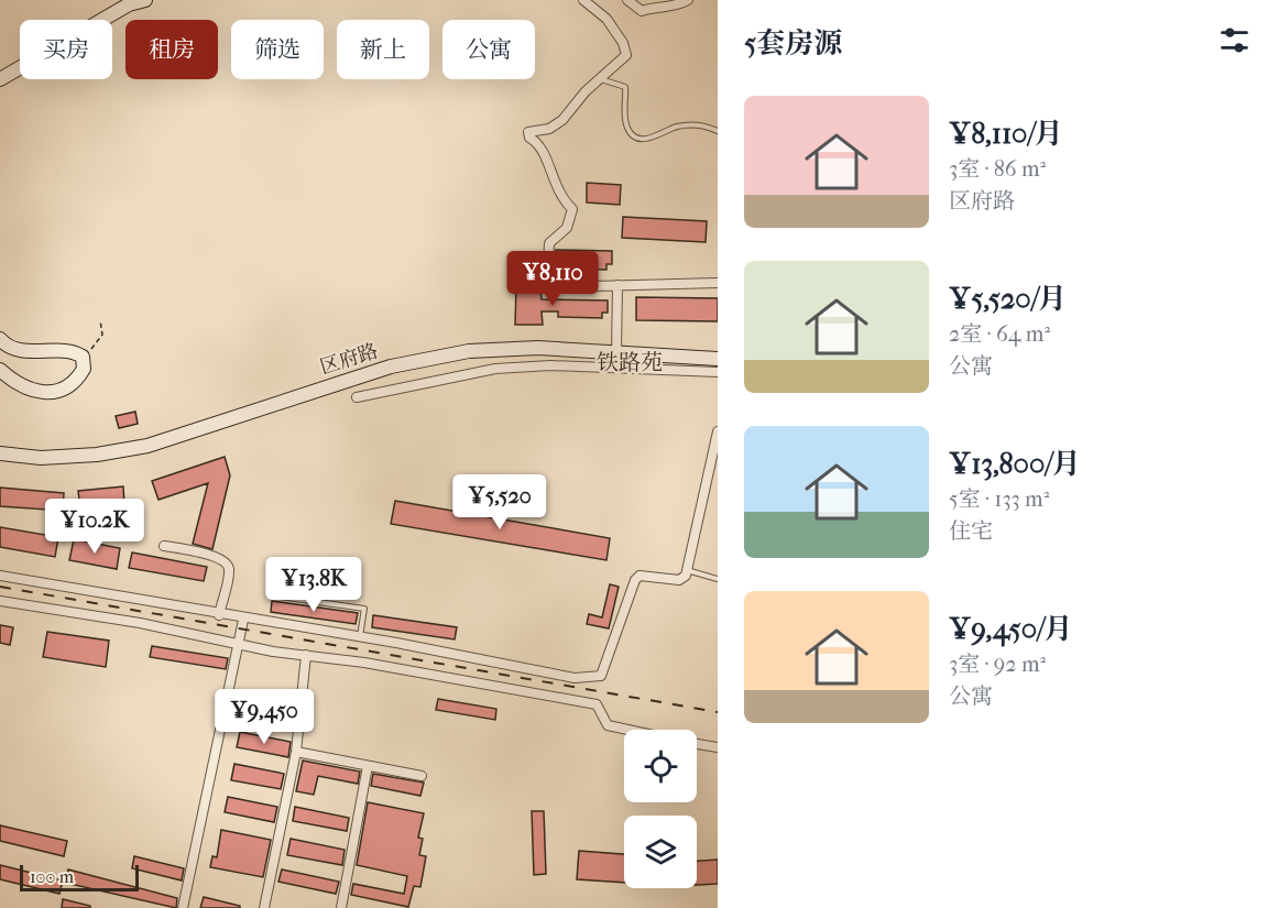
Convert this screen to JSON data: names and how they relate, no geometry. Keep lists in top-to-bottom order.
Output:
{
  "streets": {
    "main road": ["区府路"]
  },
  "districts": ["铁路苑"],
  "scale_bar": "100 m",
  "page": {
    "heading": "5套房源",
    "chip": [
      "买房",
      "租房",
      "筛选",
      "新上",
      "公寓"
    ],
    "list": [
      {
        "name": "¥8,110/月",
        "note": "3室 · 86 m² · 区府路"
      },
      {
        "name": "¥5,520/月",
        "note": "2室 · 64 m² · 公寓"
      },
      {
        "name": "¥13,800/月",
        "note": "5室 · 133 m² · 住宅"
      },
      {
        "name": "¥9,450/月",
        "note": "3室 · 92 m² · 公寓"
      }
    ],
    "price": [
      "¥8,110",
      "¥5,520",
      "¥10.2K",
      "¥13.8K",
      "¥9,450"
    ],
    "scale": "100 m"
  }
}
